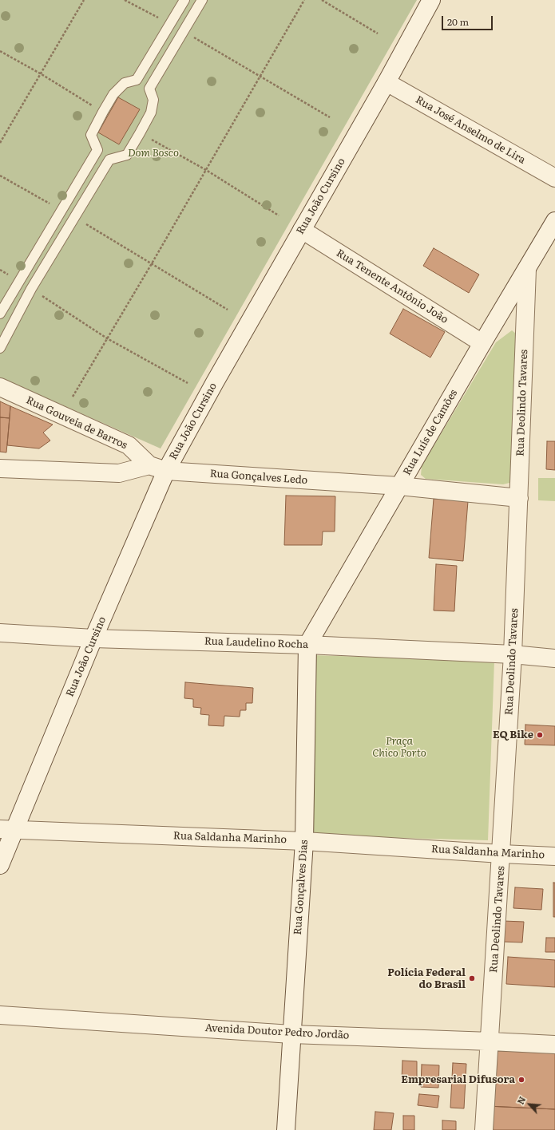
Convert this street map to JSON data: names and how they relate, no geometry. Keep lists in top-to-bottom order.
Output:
{
  "streets": {
    "street": [
      "Rua José Anselmo de Lira",
      "Rua João Cursino",
      "Rua Tenente Antônio João",
      "Rua Deolindo Tavares",
      "Rua Gouveia de Barros",
      "Rua Luís de Camões",
      "Rua Gonçalves Ledo",
      "Rua Laudelino Rocha",
      "Rua Saldanha Marinho",
      "Rua Gonçalves Dias",
      "Avenida Doutor Pedro Jordão"
    ]
  },
  "crossings": [
    ["Rua José Anselmo de Lira", "Rua João Cursino"],
    ["Rua João Cursino", "Rua Tenente Antônio João"],
    ["Rua João Cursino", "Rua Gonçalves Ledo"],
    ["Rua João Cursino", "Rua Laudelino Rocha"],
    ["Rua João Cursino", "Rua Saldanha Marinho"],
    ["Rua Tenente Antônio João", "Rua Luís de Camões"],
    ["Rua Deolindo Tavares", "Rua Luís de Camões"],
    ["Rua Deolindo Tavares", "Rua Gonçalves Ledo"],
    ["Rua Deolindo Tavares", "Rua Laudelino Rocha"],
    ["Rua Deolindo Tavares", "Rua Saldanha Marinho"],
    ["Rua Deolindo Tavares", "Avenida Doutor Pedro Jordão"],
    ["Rua Gouveia de Barros", "Rua Gonçalves Ledo"],
    ["Rua Luís de Camões", "Rua Gonçalves Ledo"],
    ["Rua Luís de Camões", "Rua Laudelino Rocha"],
    ["Rua Luís de Camões", "Rua Gonçalves Dias"],
    ["Rua Laudelino Rocha", "Rua Gonçalves Dias"],
    ["Rua Saldanha Marinho", "Rua Gonçalves Dias"],
    ["Rua Gonçalves Dias", "Avenida Doutor Pedro Jordão"]
  ],
  "parks": ["Dom Bosco", "Praça Chico Porto"],
  "places": ["EQ Bike", "Polícia Federal do Brasil", "Empresarial Difusora"],
  "scale_bar": "20 m",
  "north": "top left"
}
